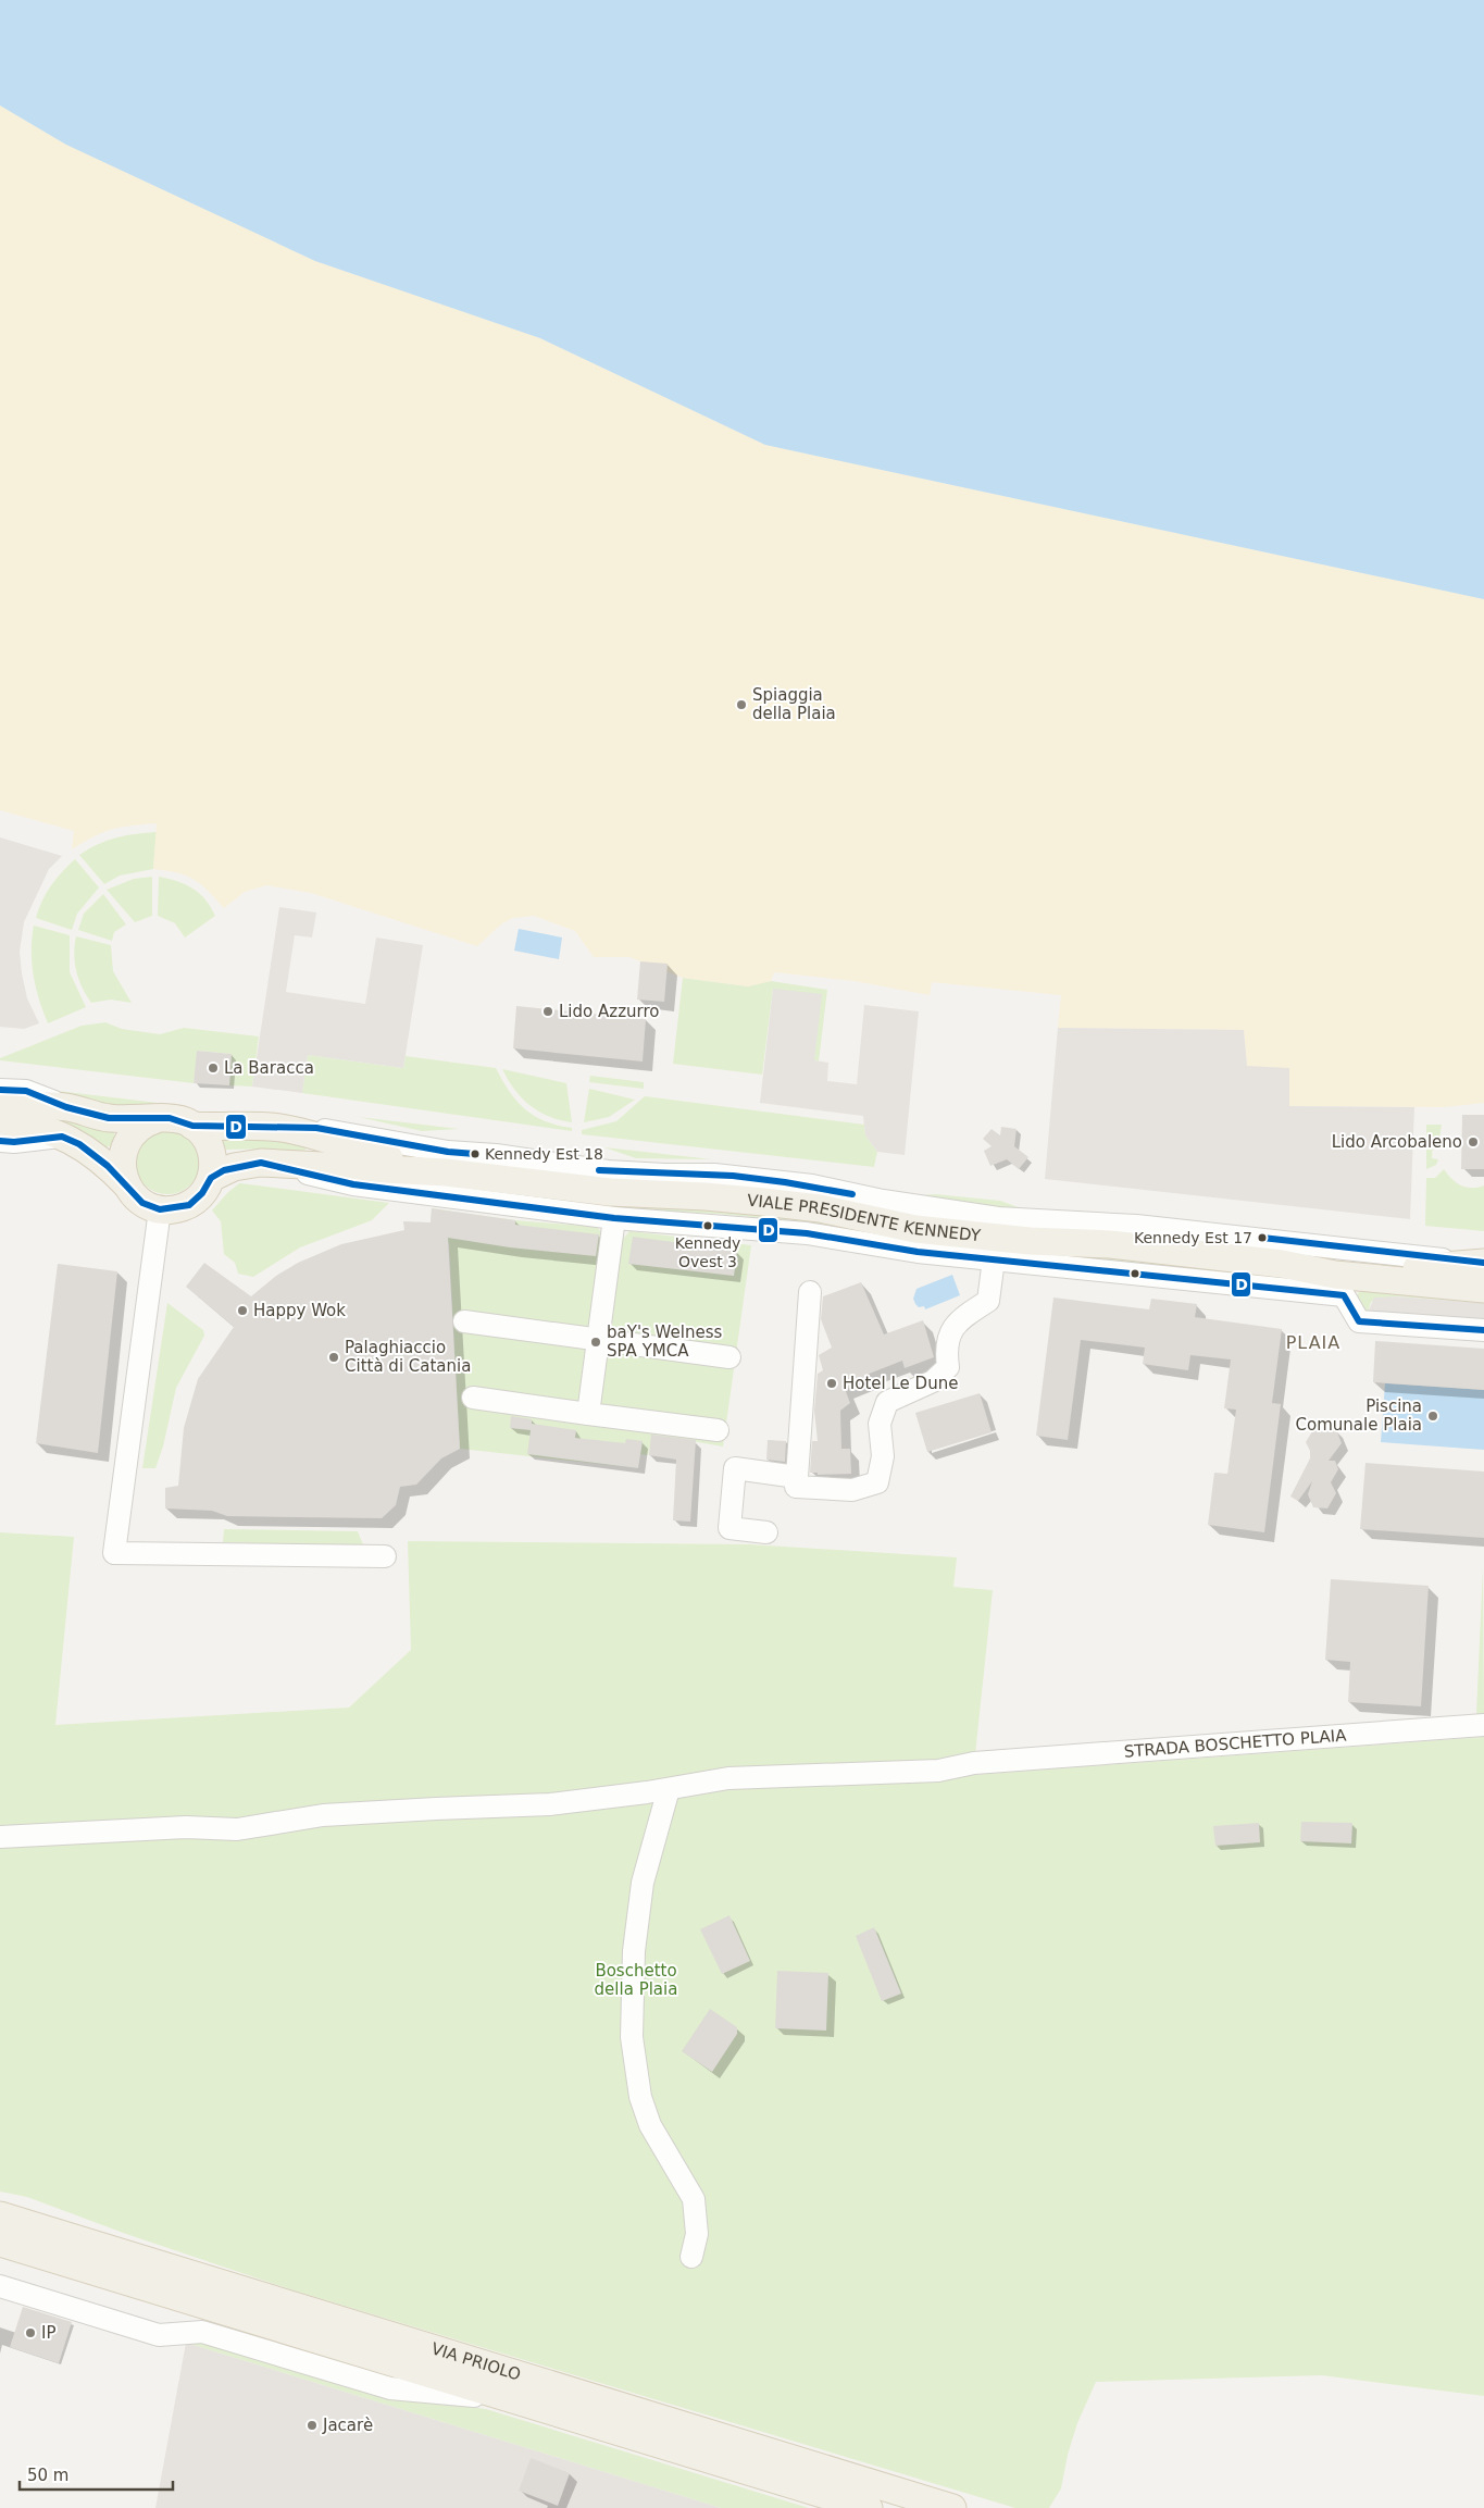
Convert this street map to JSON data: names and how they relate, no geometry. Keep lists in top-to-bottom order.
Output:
{
  "streets": {
    "main road": ["VIALE PRESIDENTE KENNEDY", "VIA PRIOLO"],
    "street": ["STRADA BOSCHETTO PLAIA"]
  },
  "districts": ["PLAIA"],
  "parks": ["Boschetto della Plaia"],
  "places": [
    "Spiaggia della Plaia",
    "Lido Azzurro",
    "La Baracca",
    "Lido Arcobaleno",
    "Kennedy Est 18",
    "Kennedy Ovest 3",
    "Kennedy Est 17",
    "Happy Wok",
    "baY's Welness SPA YMCA",
    "Palaghiaccio Città di Catania",
    "Hotel Le Dune",
    "Piscina Comunale Plaia",
    "IP",
    "Jacarè"
  ],
  "lines": ["transit line D"],
  "scale_bar": "50 m"
}
